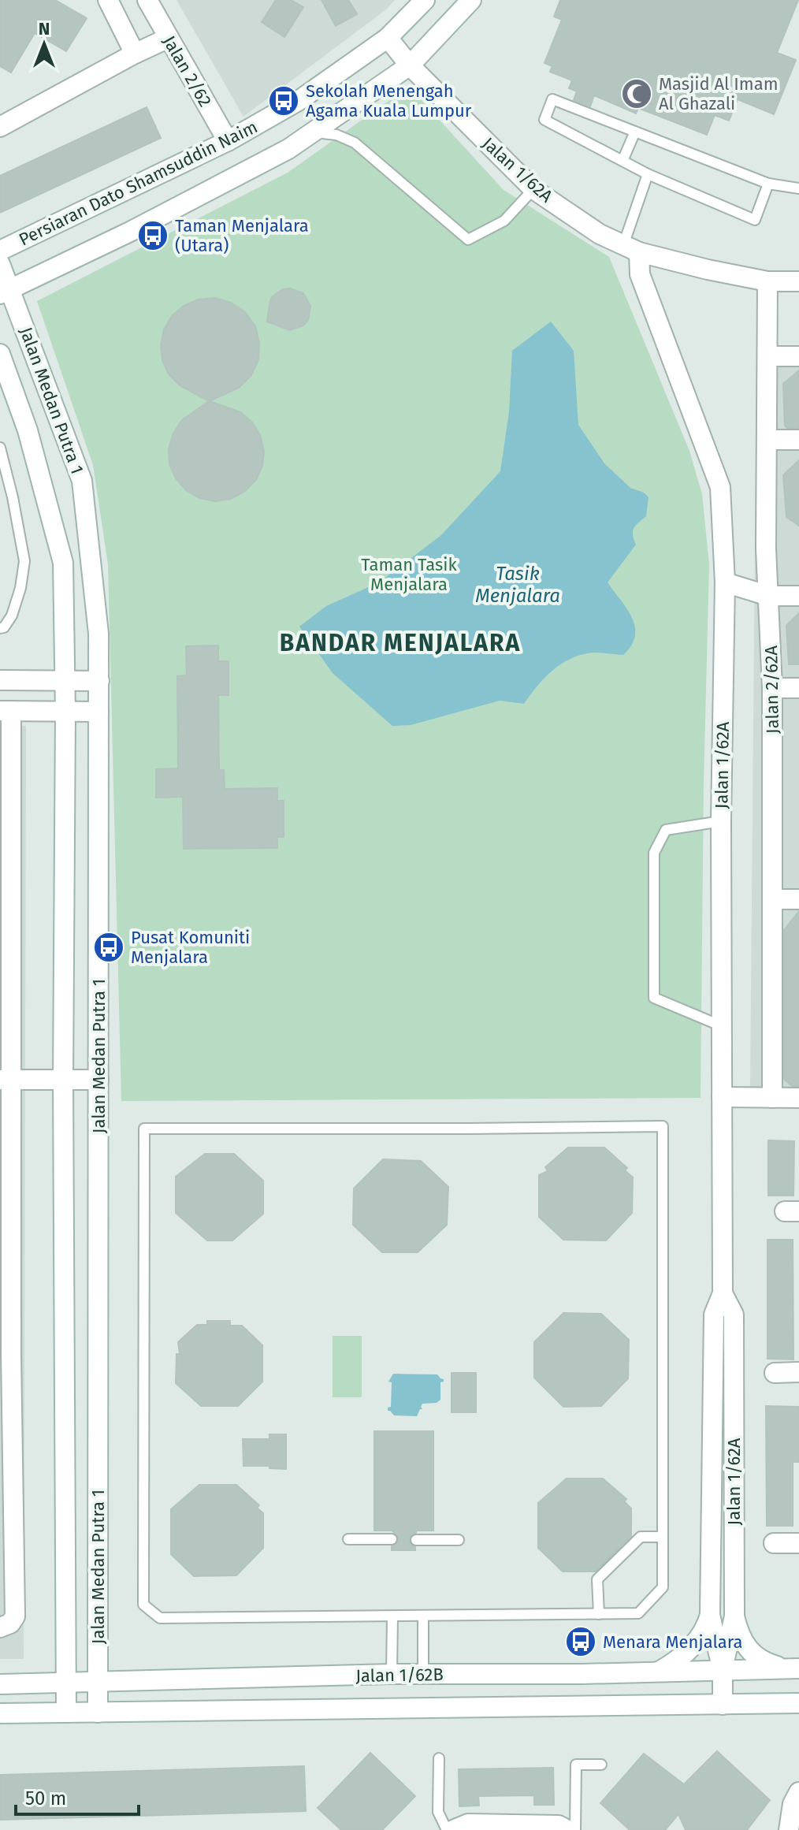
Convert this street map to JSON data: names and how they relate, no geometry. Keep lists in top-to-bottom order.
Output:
{
  "streets": {
    "street": [
      "Jalan 2/62",
      "Jalan 1/62A",
      "Persiaran Dato Shamsuddin Naim",
      "Jalan Medan Putra 1",
      "Jalan 2/62A",
      "Jalan 1/62B"
    ]
  },
  "crossings": [
    ["Jalan 2/62", "Persiaran Dato Shamsuddin Naim"],
    ["Jalan 1/62A", "Persiaran Dato Shamsuddin Naim"],
    ["Jalan 1/62A", "Jalan 2/62A"],
    ["Jalan 1/62A", "Jalan 1/62B"],
    ["Persiaran Dato Shamsuddin Naim", "Jalan Medan Putra 1"],
    ["Jalan Medan Putra 1", "Jalan 1/62B"]
  ],
  "districts": ["BANDAR MENJALARA"],
  "water": ["Tasik Menjalara"],
  "parks": ["Taman Tasik Menjalara"],
  "places": {
    "mosque": ["Masjid Al Imam Al Ghazali"],
    "bus stop": [
      "Sekolah Menengah Agama Kuala Lumpur",
      "Taman Menjalara (Utara)",
      "Pusat Komuniti Menjalara",
      "Menara Menjalara"
    ]
  },
  "scale_bar": "50 m",
  "north": "top"
}
